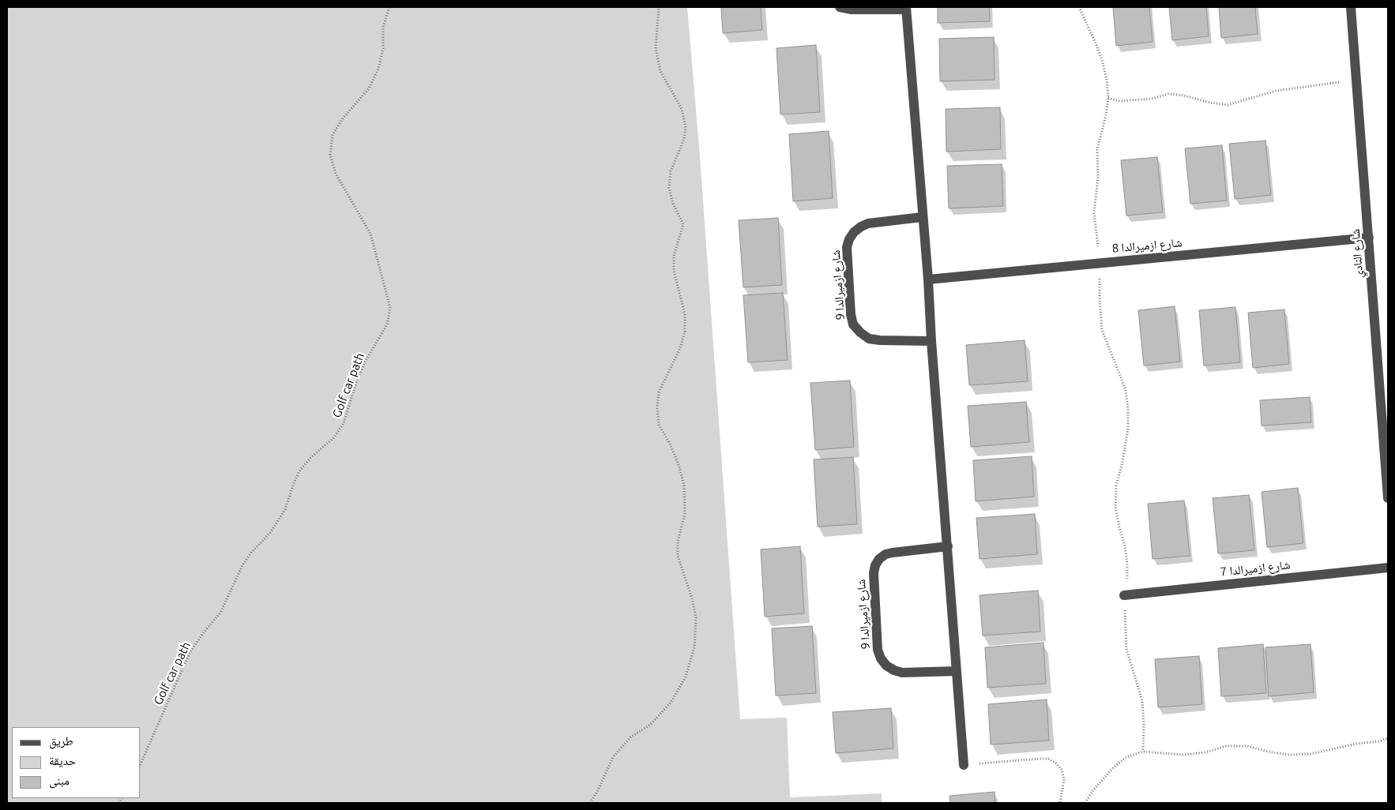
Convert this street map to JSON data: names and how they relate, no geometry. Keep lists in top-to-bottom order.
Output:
{
  "streets": {
    "street": [
      "شارع ازميرالدا 8",
      "شارع النادي",
      "شارع ازميرالدا 9",
      "شارع ازميرالدا 7"
    ],
    "path": ["Golf car path"]
  },
  "crossings": [
    ["شارع ازميرالدا 8", "شارع النادي"]
  ],
  "legend": ["طريق", "حديقة", "مبنى"]
}
